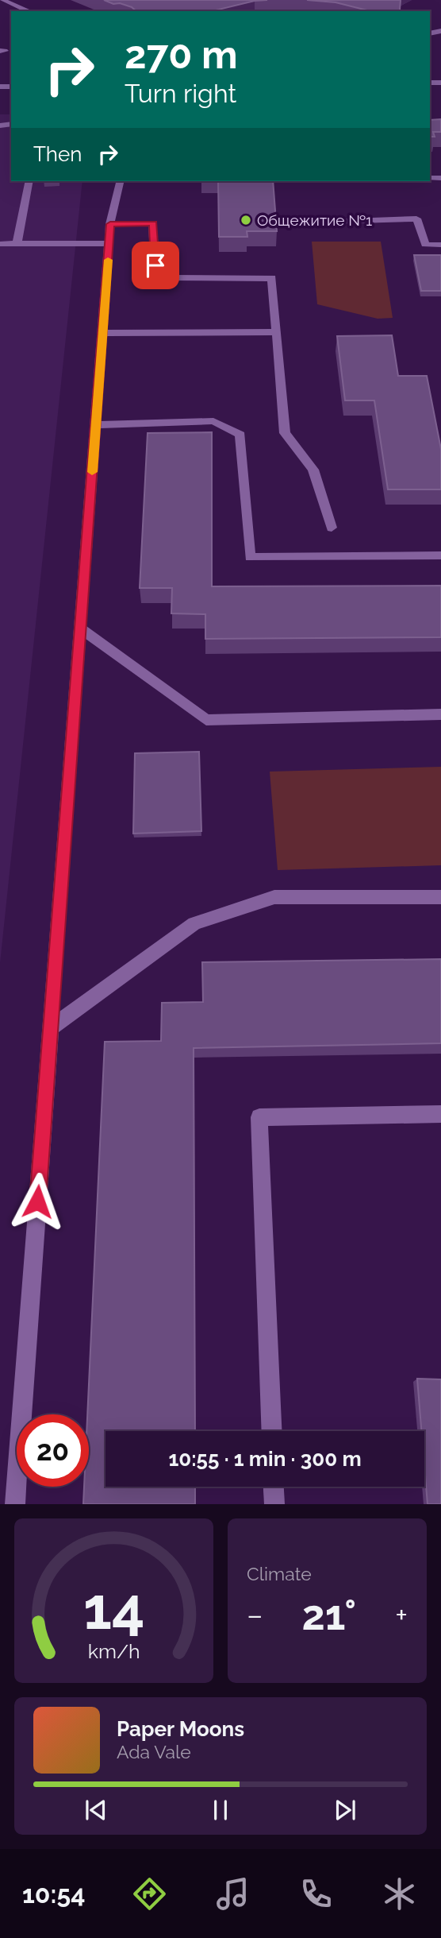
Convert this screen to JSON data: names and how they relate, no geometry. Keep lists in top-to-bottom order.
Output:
{
  "places": ["Общежитие №1"],
  "page": {
    "turn": ["270 m", "Turn right"],
    "then": "Then",
    "limit": "20",
    "trip": "10:55 · 1 min · 300 m",
    "tile": "Climate",
    "heat": ["−", "21°", "+"],
    "song": ["Paper Moons", "Ada Vale"],
    "tabs": "10:54",
    "gauge": ["14", "km/h"]
  }
}
